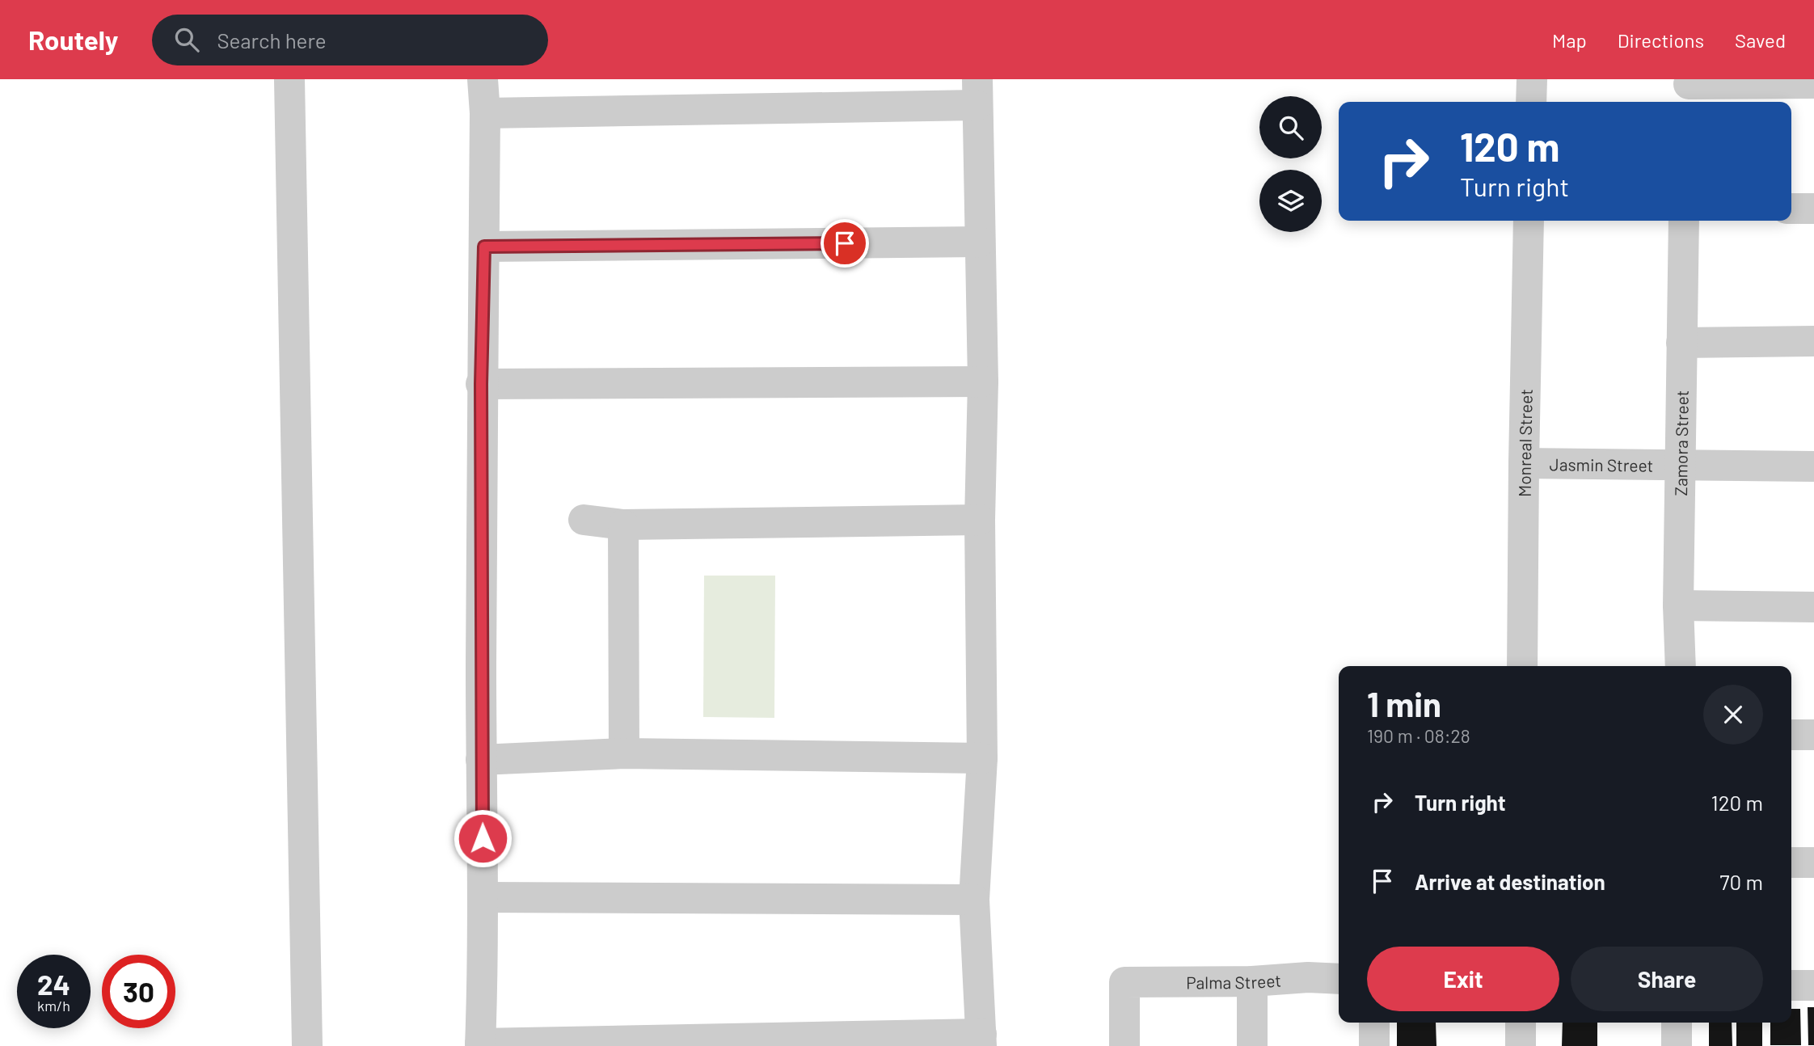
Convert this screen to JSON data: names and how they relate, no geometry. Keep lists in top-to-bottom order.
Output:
{
  "streets": {
    "street": [
      "Monreal Street",
      "Zamora Street",
      "Jasmin Street",
      "Palma Street"
    ]
  },
  "crossings": [
    ["Monreal Street", "Jasmin Street"],
    ["Zamora Street", "Jasmin Street"]
  ],
  "page": {
    "header": "Routely",
    "search": "Search here",
    "nav": ["Map", "Directions", "Saved"],
    "turn": ["120 m", "Turn right"],
    "heading": ["1 min", "190 m · 08:28"],
    "list": [
      {
        "name": "Turn right",
        "value": "120 m"
      },
      {
        "name": "Arrive at destination",
        "value": "70 m"
      }
    ],
    "buttons": ["Exit", "Share"],
    "speed": "24 km/h",
    "limit": "30"
  }
}
